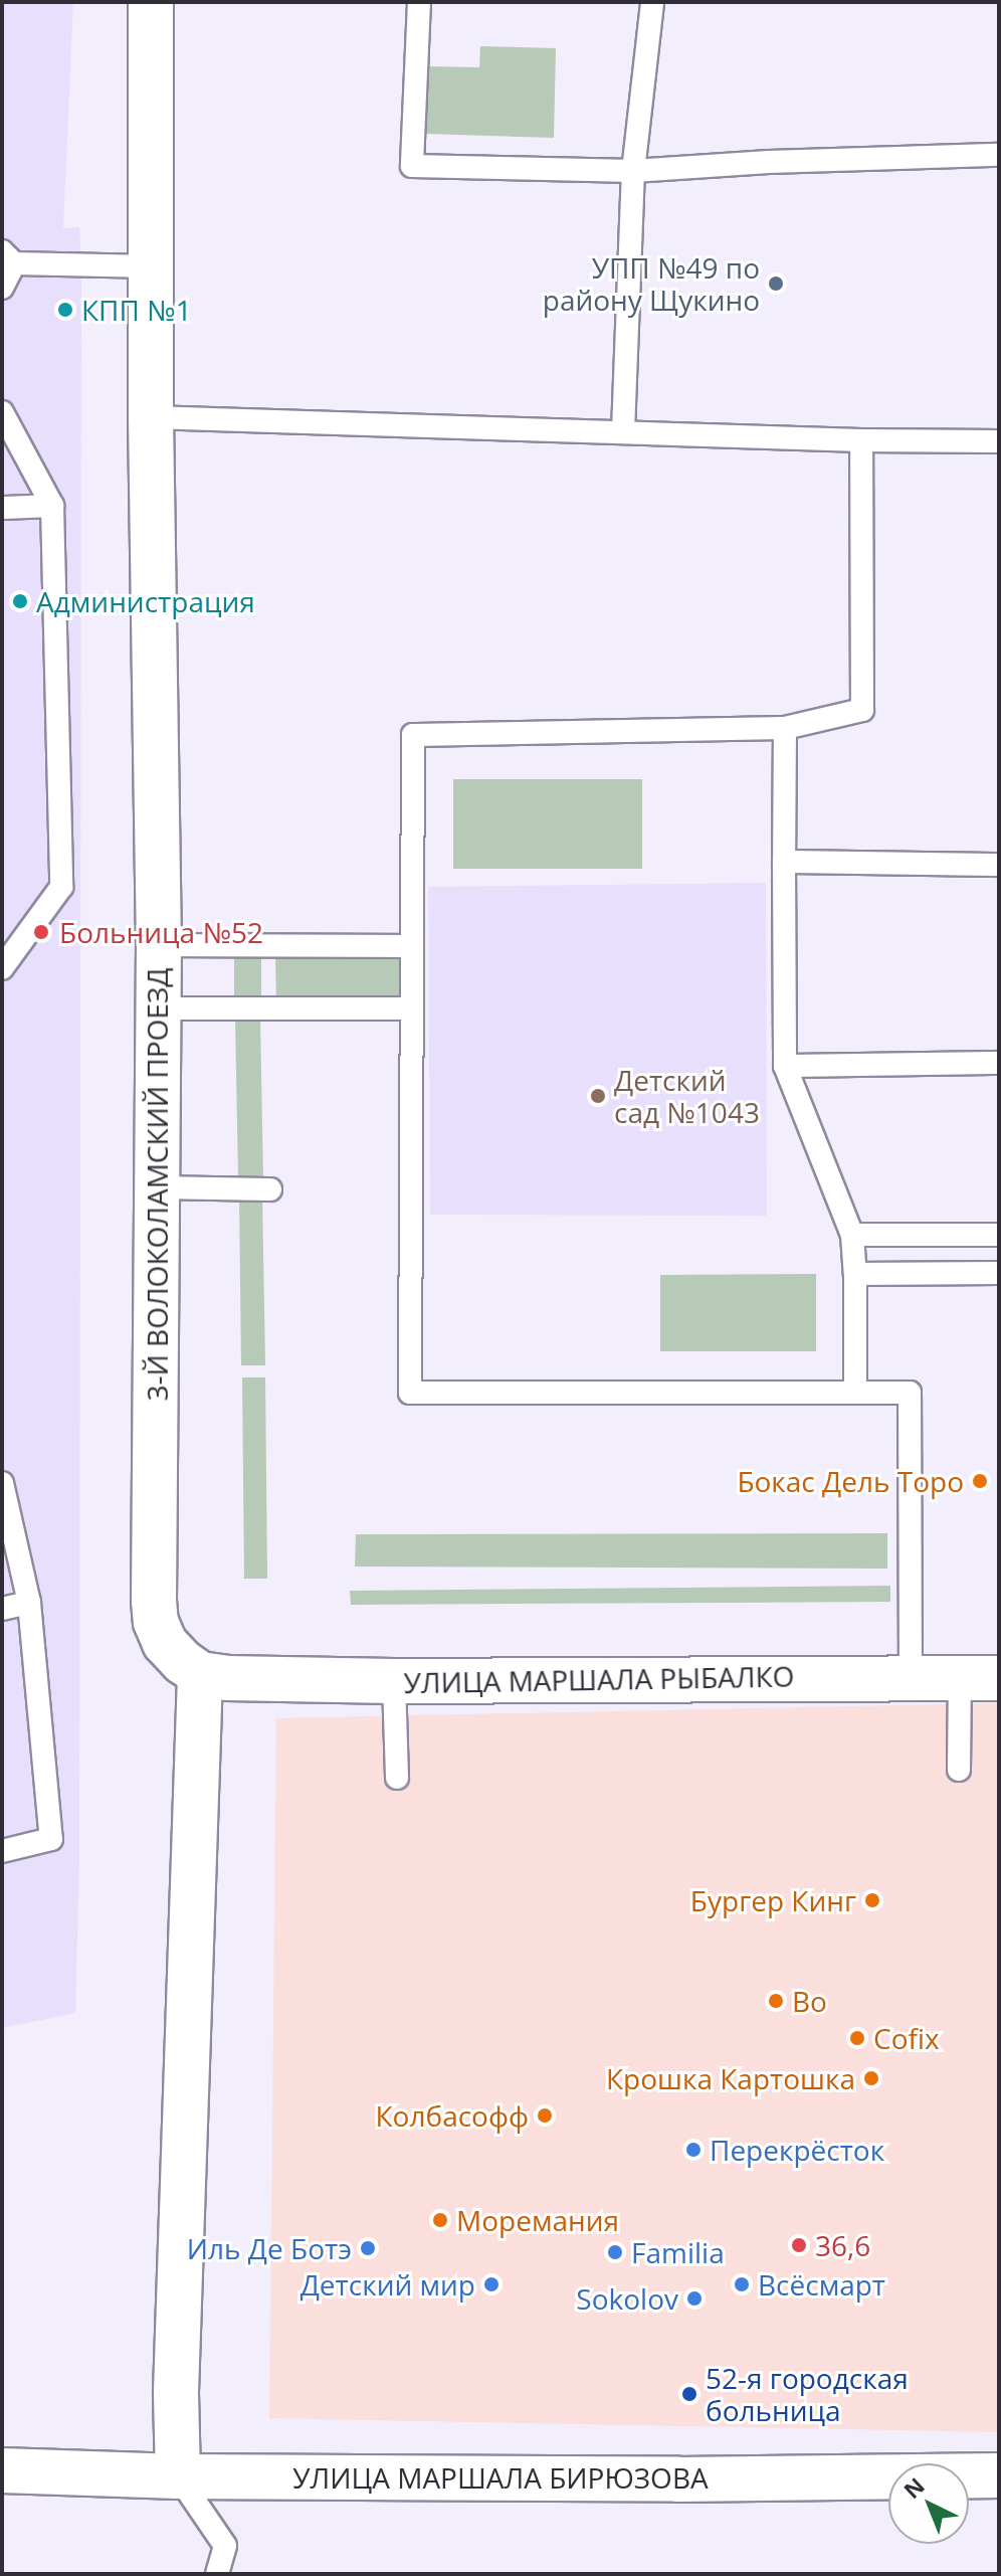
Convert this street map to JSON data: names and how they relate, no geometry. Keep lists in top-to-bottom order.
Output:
{
  "streets": {
    "street": ["3-Й ВОЛОКОЛАМСКИЙ ПРОЕЗД", "УЛИЦА МАРШАЛА РЫБАЛКО", "УЛИЦА МАРШАЛА БИРЮЗОВА"]
  },
  "crossings": [
    ["3-Й ВОЛОКОЛАМСКИЙ ПРОЕЗД", "УЛИЦА МАРШАЛА РЫБАЛКО"]
  ],
  "places": [
    "УПП №49 по району Щукино",
    "КПП №1",
    "Администрация",
    "Больница №52",
    "Детский сад №1043",
    "Бокас Дель Торо",
    "Бургер Кинг",
    "Bo",
    "Cofix",
    "Крошка Картошка",
    "Колбасофф",
    "Перекрёсток",
    "Моремания",
    "36,6",
    "Иль Де Ботэ",
    "Familia",
    "Детский мир",
    "Всёсмарт",
    "Sokolov",
    "52-я городская больница"
  ],
  "north": "top left"
}
